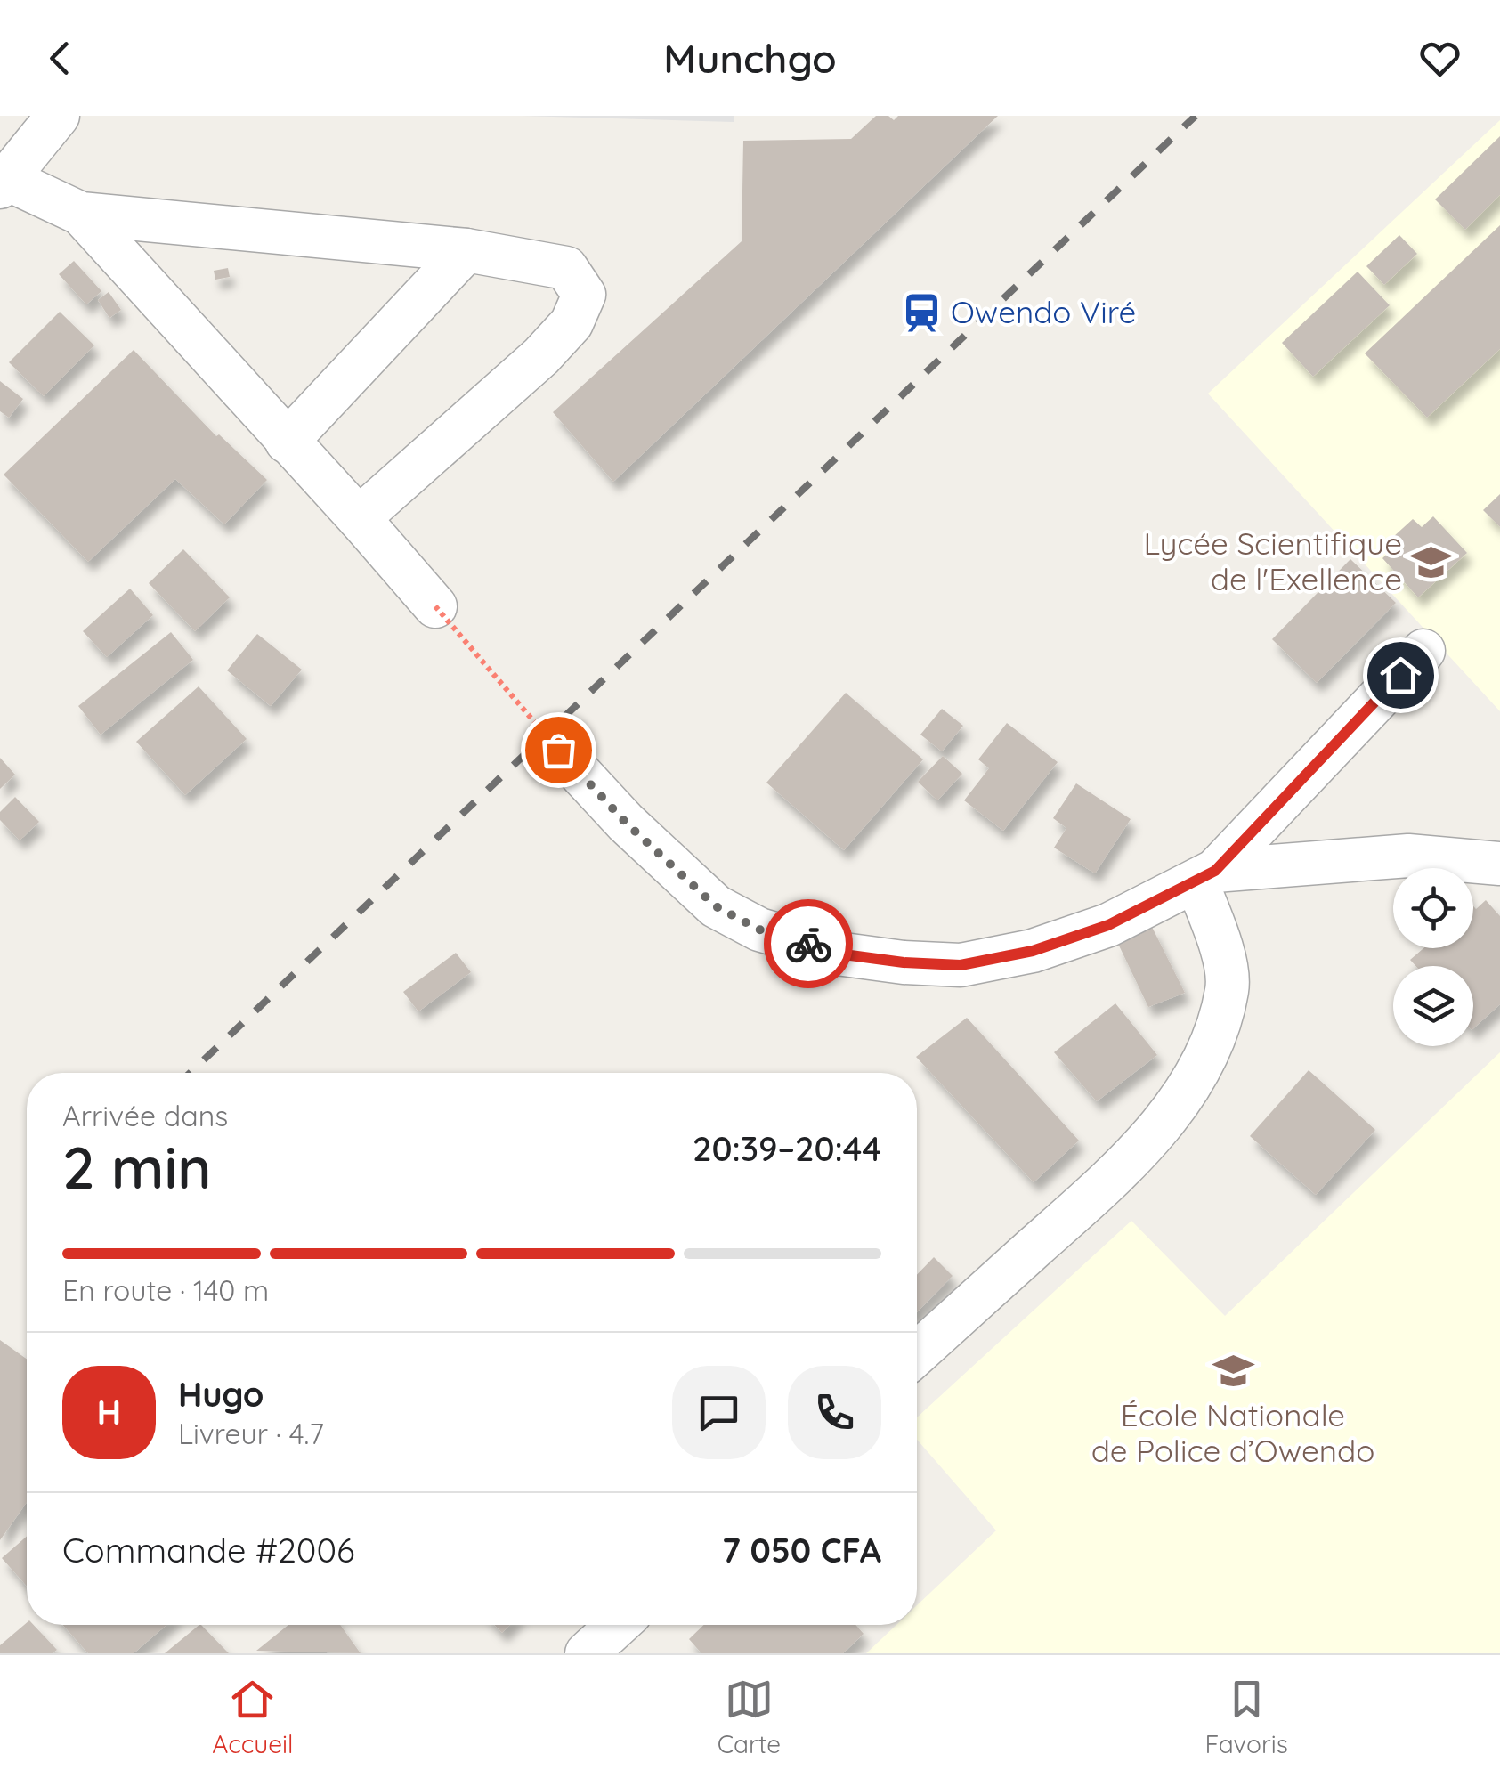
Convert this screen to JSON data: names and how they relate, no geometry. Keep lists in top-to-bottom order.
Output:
{
  "places": {
    "station": ["Owendo Viré"],
    "school or university": ["Lycée Scientifique de l'Exellence", "École Nationale de Police d’Owendo"]
  },
  "page": {
    "header": "Munchgo",
    "heading": ["2 min", "Arrivée dans", "20:39–20:44"],
    "panel": [
      "Hugo",
      "Livreur · 4.7",
      "Commande #2006",
      "7 050 CFA"
    ],
    "bar": "En route · 140 m",
    "round": "H",
    "tabs": ["Accueil", "Carte", "Favoris"]
  }
}
